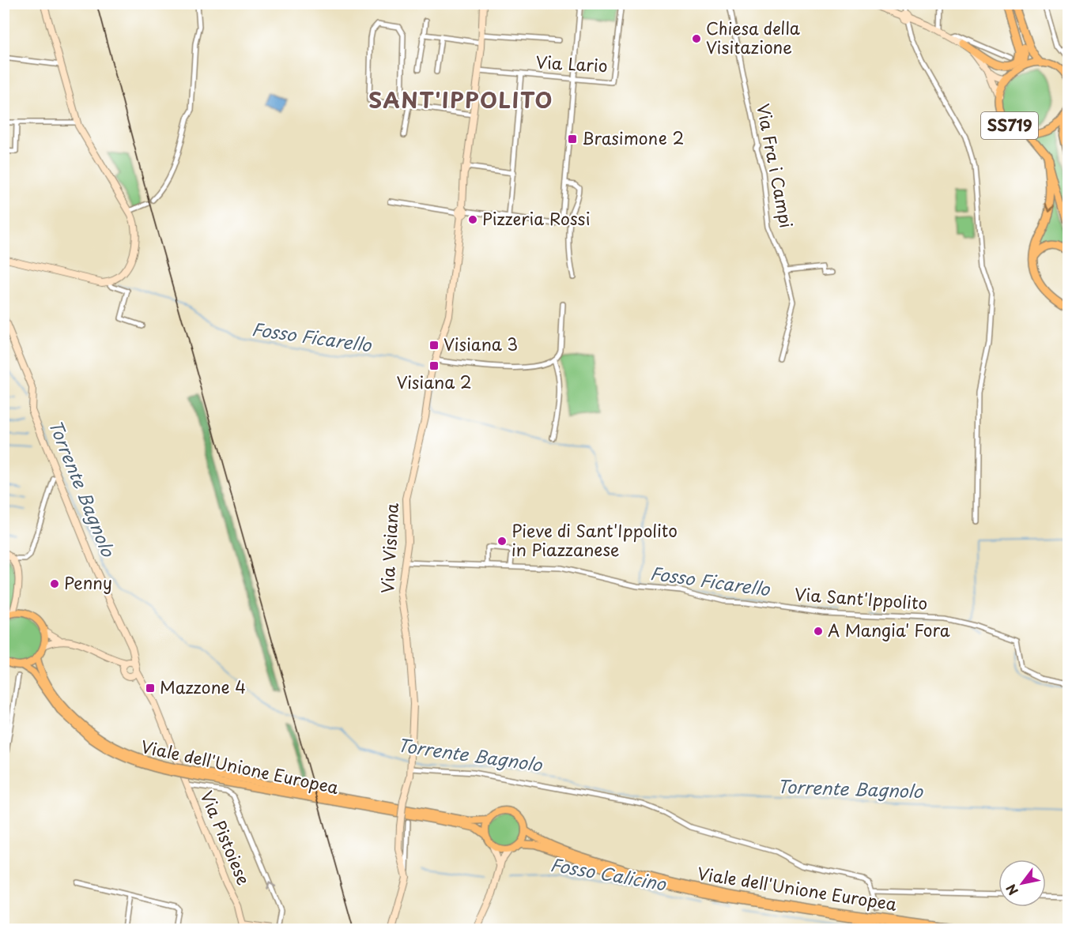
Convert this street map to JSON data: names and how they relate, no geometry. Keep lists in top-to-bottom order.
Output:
{
  "streets": {
    "main road": ["SS719", "Viale dell'Unione Europea"],
    "street": [
      "Via Lario",
      "Via Fra i Campi",
      "Via Visiana",
      "Via Sant'Ippolito",
      "Via Pistoiese"
    ]
  },
  "crossings": [
    ["Via Lario", "Via Visiana"]
  ],
  "districts": ["SANT'IPPOLITO"],
  "water": ["Fosso Ficarello", "Torrente Bagnolo", "Fosso Calicino"],
  "places": {
    "other": [
      "Chiesa della Visitazione",
      "Pizzeria Rossi",
      "Pieve di Sant'Ippolito in Piazzanese",
      "Penny",
      "A Mangia' Fora"
    ],
    "transit": [
      "Brasimone 2",
      "Visiana 3",
      "Visiana 2",
      "Mazzone 4"
    ]
  },
  "north": "bottom left"
}
